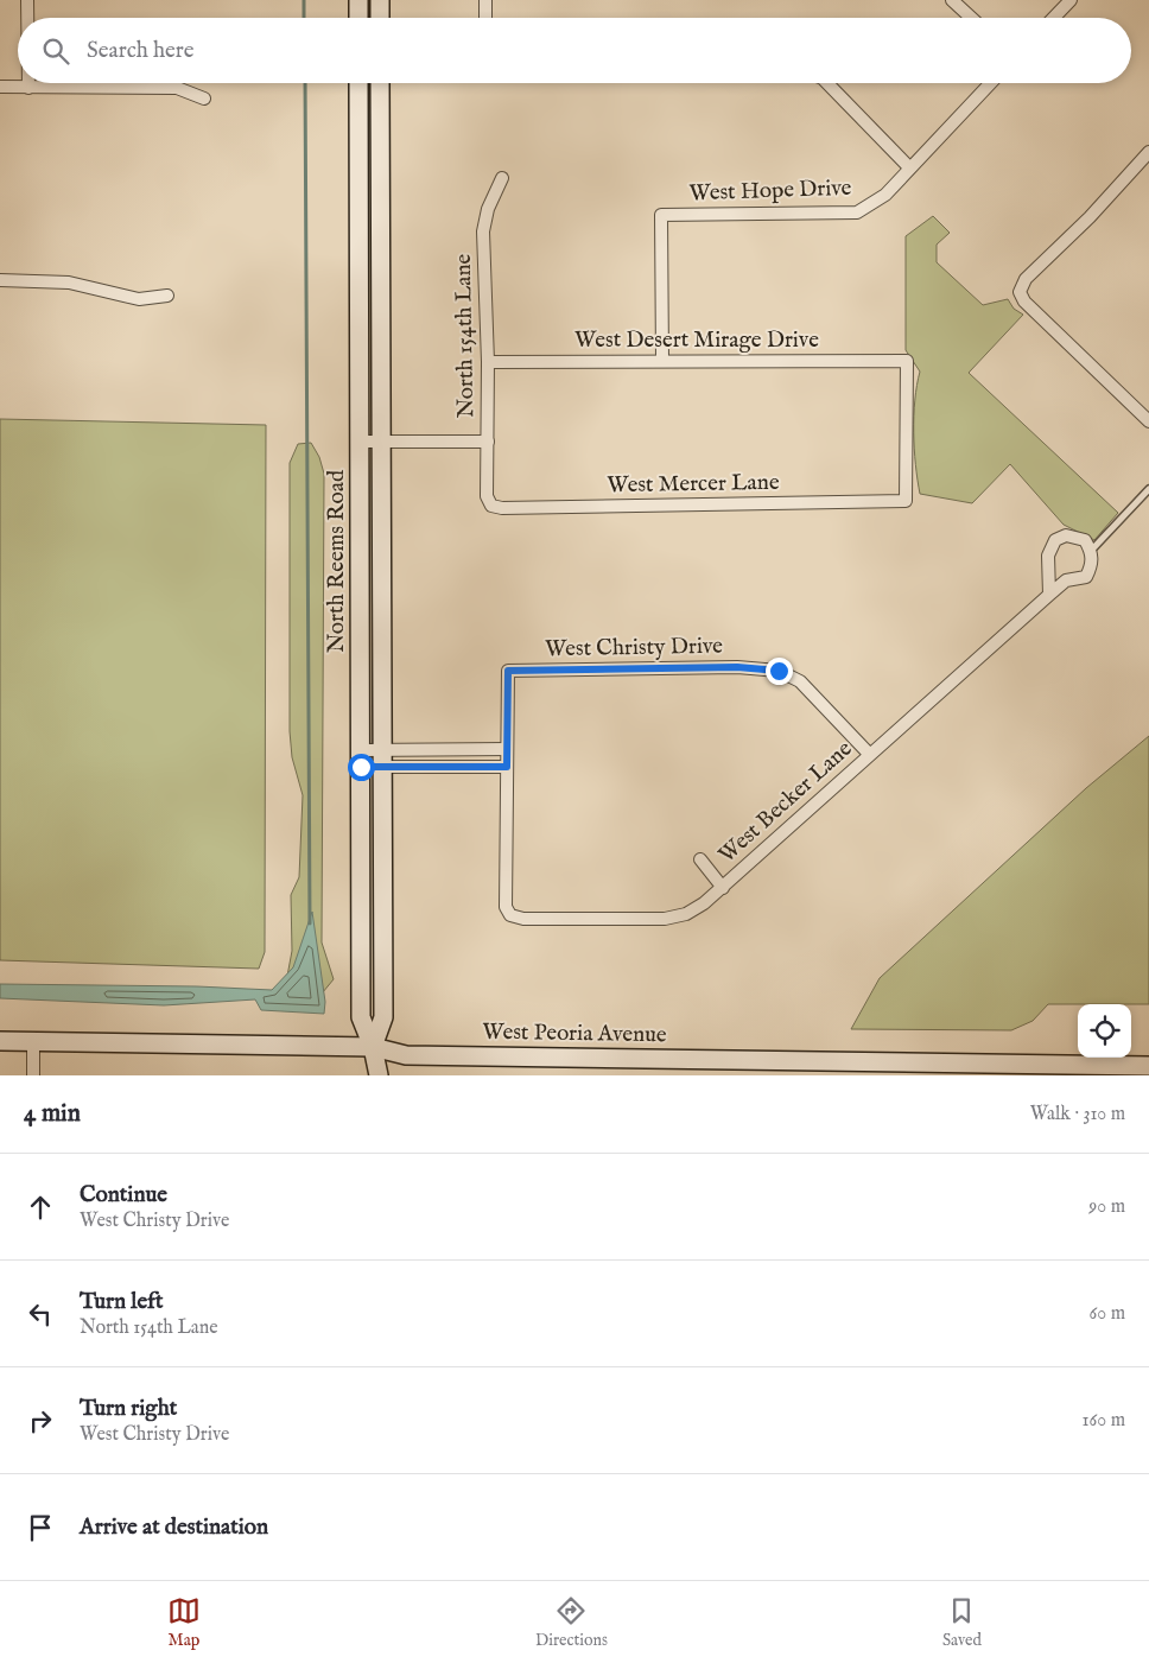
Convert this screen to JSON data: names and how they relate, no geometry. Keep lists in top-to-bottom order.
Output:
{
  "streets": {
    "main road": ["North Reems Road", "West Peoria Avenue"],
    "street": [
      "West Hope Drive",
      "North 154th Lane",
      "West Desert Mirage Drive",
      "West Mercer Lane",
      "West Christy Drive",
      "West Becker Lane"
    ]
  },
  "crossings": [
    ["West Hope Drive", "West Desert Mirage Drive"],
    ["North 154th Lane", "West Desert Mirage Drive"],
    ["North 154th Lane", "West Mercer Lane"],
    ["West Desert Mirage Drive", "West Mercer Lane"],
    ["North Reems Road", "West Peoria Avenue"],
    ["West Christy Drive", "West Becker Lane"]
  ],
  "page": {
    "search": "Search here",
    "heading": ["4 min", "Walk · 310 m"],
    "list": [
      ["Continue", "West Christy Drive", "90 m"],
      ["Turn left", "North 154th Lane", "60 m"],
      ["Turn right", "West Christy Drive", "160 m"],
      "Arrive at destination"
    ],
    "nav": ["Map", "Directions", "Saved"]
  }
}
